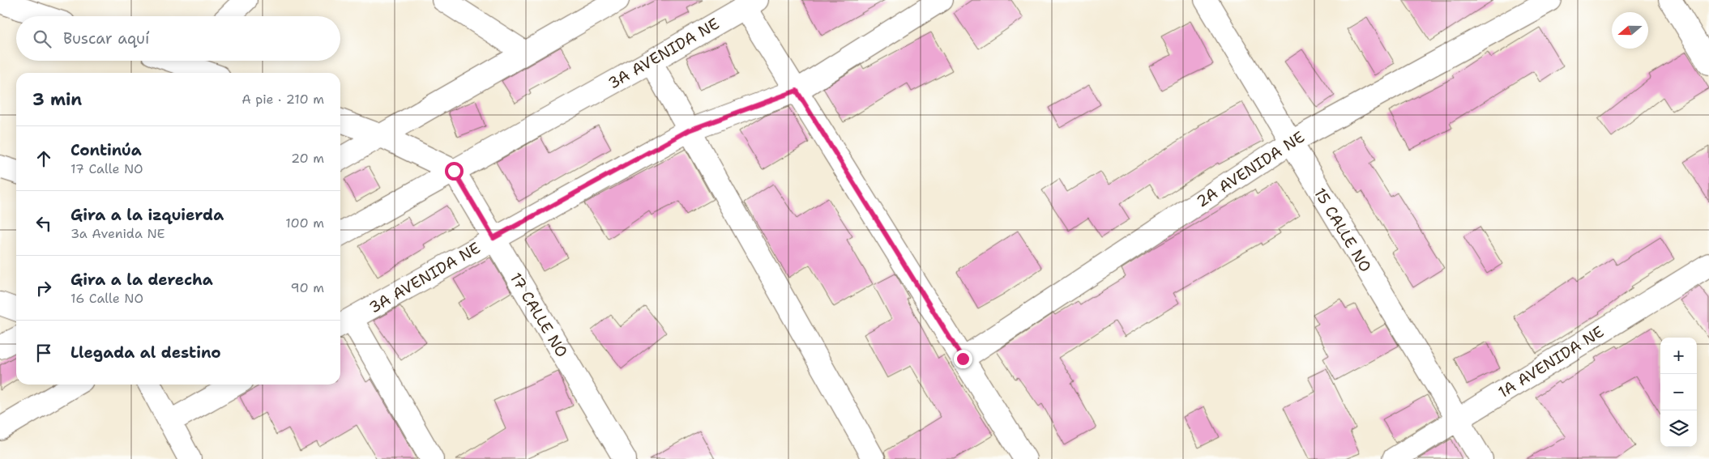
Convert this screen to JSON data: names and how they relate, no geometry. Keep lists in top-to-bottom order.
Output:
{
  "streets": {
    "street": [
      "3A AVENIDA NE",
      "2A AVENIDA NE",
      "15 CALLE NO",
      "17 CALLE NO",
      "1A AVENIDA NE"
    ]
  },
  "crossings": [
    ["3A AVENIDA NE", "17 CALLE NO"],
    ["2A AVENIDA NE", "15 CALLE NO"],
    ["15 CALLE NO", "1A AVENIDA NE"]
  ],
  "north": "left",
  "page": {
    "search": "Buscar aquí",
    "heading": ["3 min", "A pie · 210 m"],
    "list": [
      ["Continúa", "17 Calle NO", "20 m"],
      ["Gira a la izquierda", "3a Avenida NE", "100 m"],
      ["Gira a la derecha", "16 Calle NO", "90 m"],
      "Llegada al destino"
    ],
    "map_buttons": ["+", "−"]
  }
}
